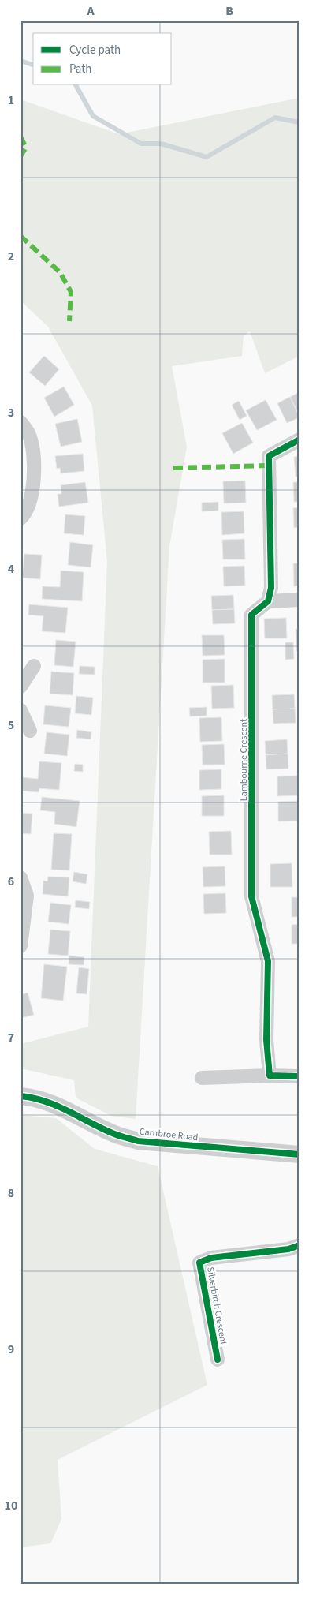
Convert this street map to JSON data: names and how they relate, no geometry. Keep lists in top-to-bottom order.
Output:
{
  "streets": {
    "street": ["Lambourne Crescent", "Carnbroe Road", "Silverbirch Crescent"]
  },
  "legend": ["Cycle path", "Path"],
  "grid": {
    "columns": ["A", "B"],
    "rows": [
      "1",
      "2",
      "3",
      "4",
      "5",
      "6",
      "7",
      "8",
      "9",
      "10"
    ]
  }
}
